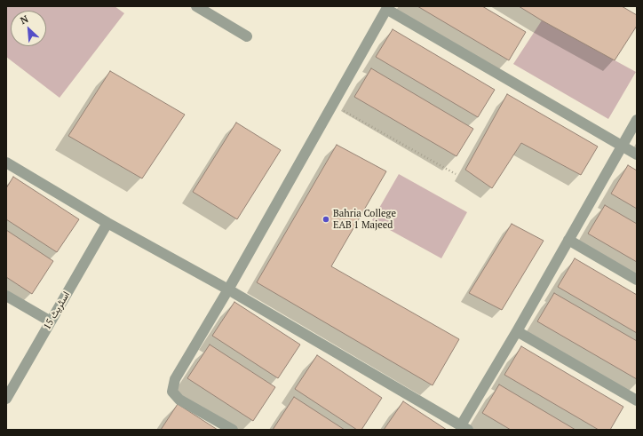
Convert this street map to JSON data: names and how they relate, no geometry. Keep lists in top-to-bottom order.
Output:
{
  "streets": {
    "street": ["اسٹریٹ 15"]
  },
  "places": ["Bahria College EAB 1 Majeed"],
  "north": "top left"
}
